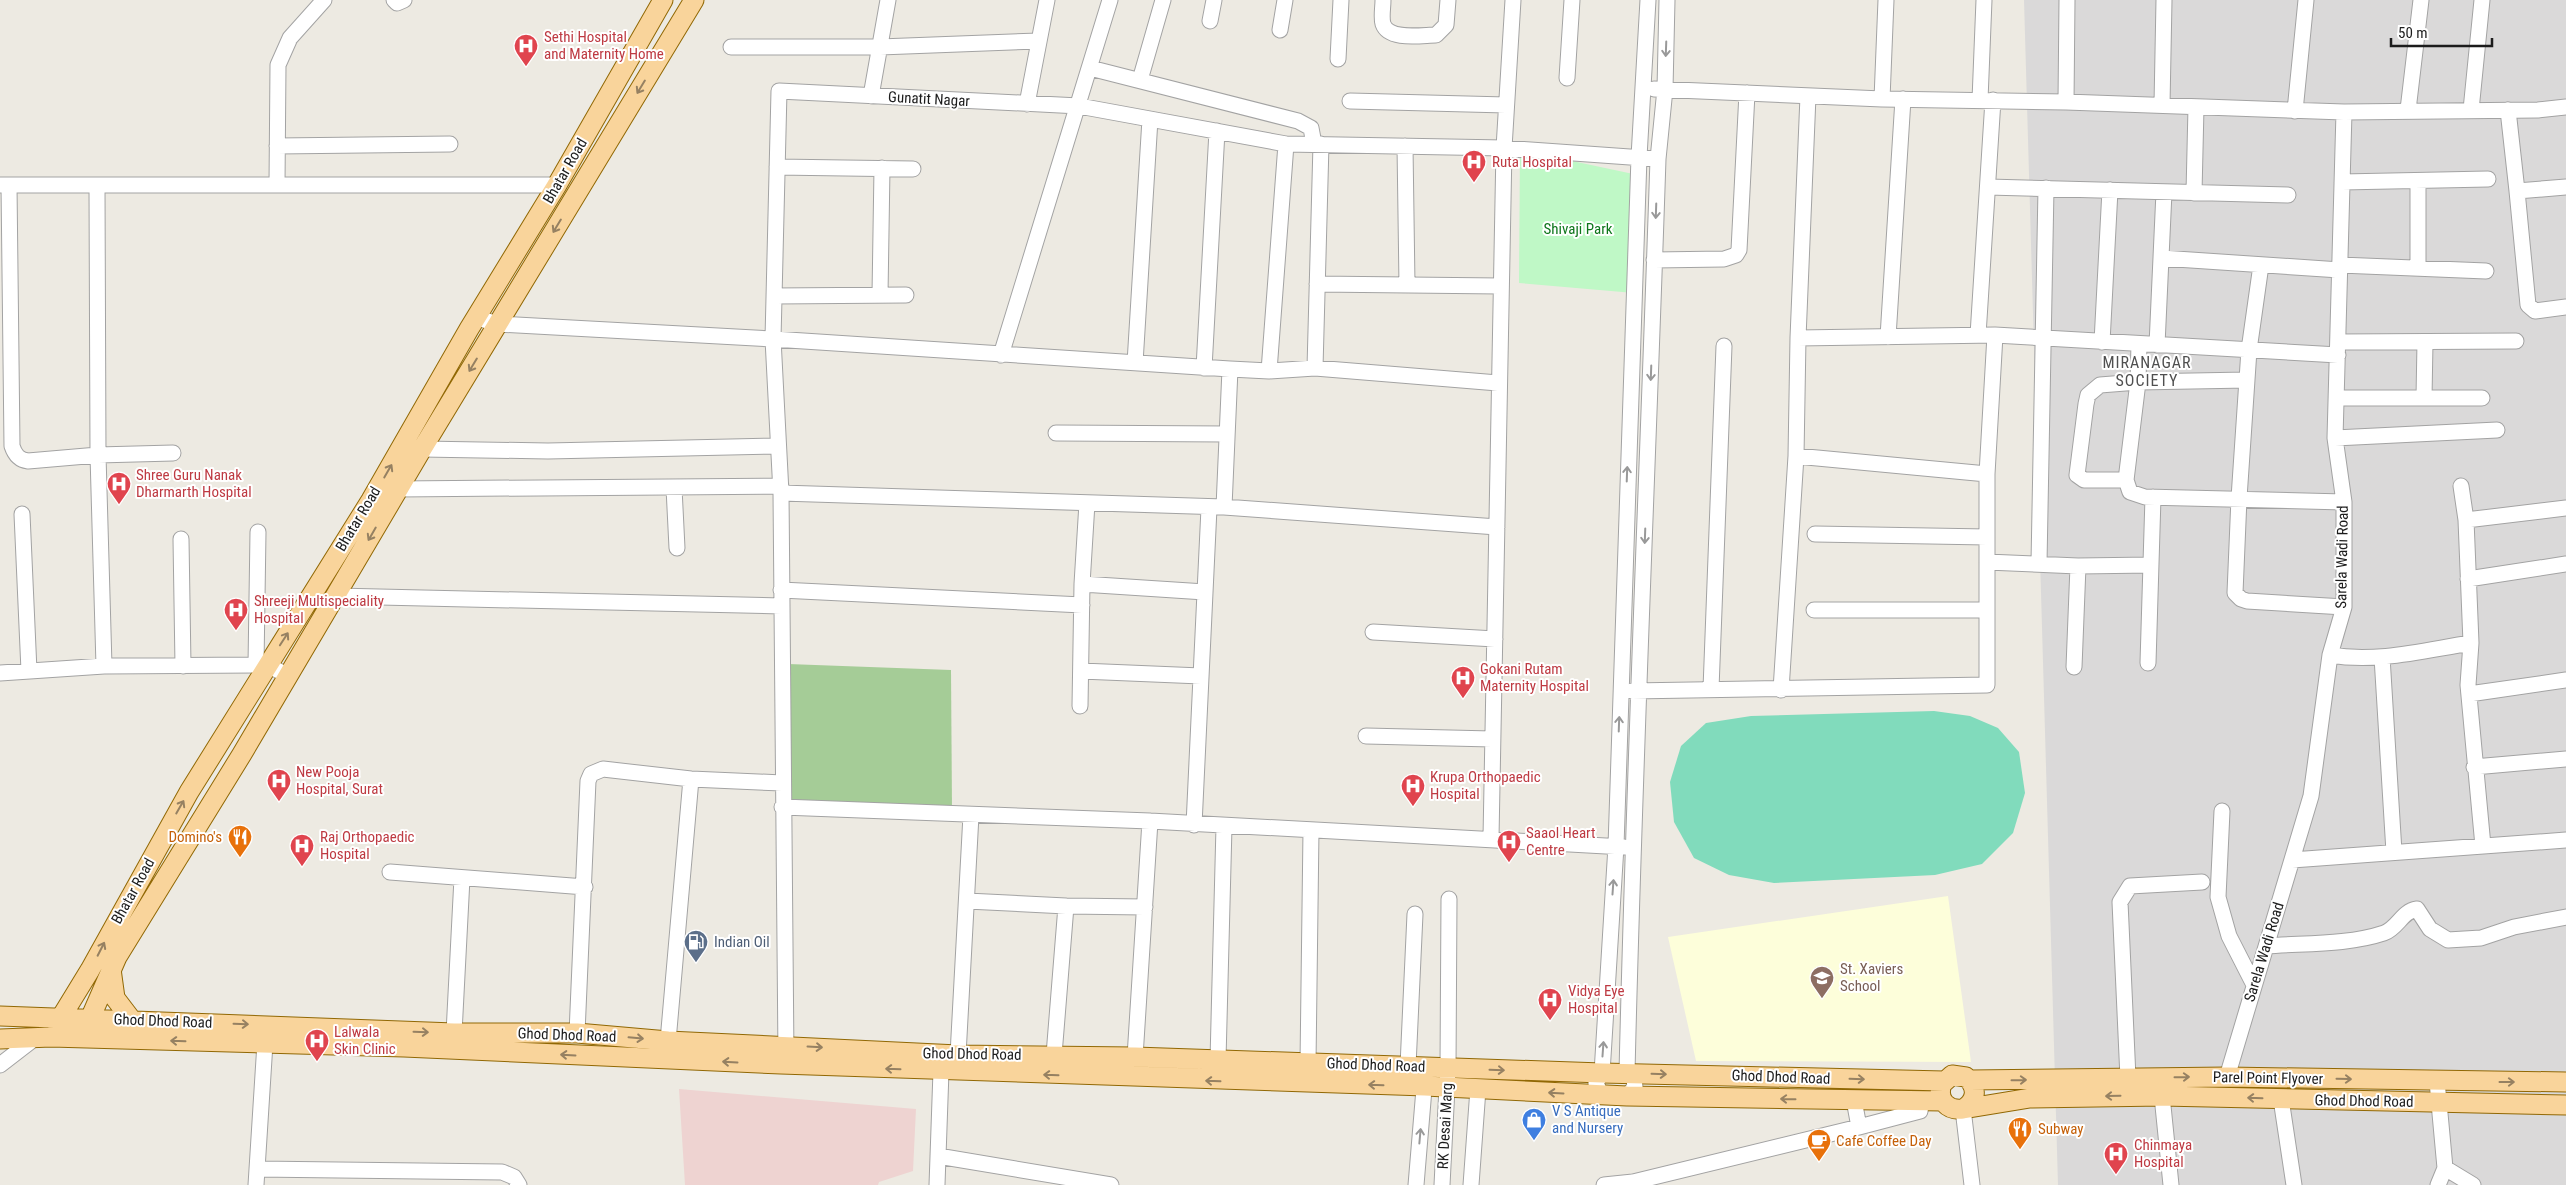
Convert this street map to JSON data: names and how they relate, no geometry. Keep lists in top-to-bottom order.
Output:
{
  "streets": {
    "main road": ["Bhatar Road", "Ghod Dhod Road", "Parel Point Flyover"],
    "street": ["Gunatit Nagar", "Sarela Wadi Road", "RK Desai Marg"]
  },
  "crossings": [
    ["Bhatar Road", "Ghod Dhod Road"],
    ["Sarela Wadi Road", "Parel Point Flyover"],
    ["Ghod Dhod Road", "Parel Point Flyover"],
    ["Ghod Dhod Road", "RK Desai Marg"]
  ],
  "one_way": ["Parel Point Flyover"],
  "districts": ["MIRANAGAR SOCIETY"],
  "parks": ["Shivaji Park"],
  "places": {
    "hospital": [
      "Sethi Hospital and Maternity Home",
      "Ruta Hospital",
      "Shree Guru Nanak Dharmarth Hospital",
      "Shreeji Multispeciality Hospital",
      "Gokani Rutam Maternity Hospital",
      "New Pooja Hospital, Surat",
      "Krupa Orthopaedic Hospital",
      "Saaol Heart Centre",
      "Raj Orthopaedic Hospital",
      "Vidya Eye Hospital",
      "Lalwala Skin Clinic",
      "Chinmaya Hospital"
    ],
    "restaurant": ["Domino's", "Subway"],
    "fuel station": ["Indian Oil"],
    "school or university": ["St. Xaviers School"],
    "shop": ["V S Antique and Nursery"],
    "cafe": ["Cafe Coffee Day"]
  },
  "scale_bar": "50 m"
}
